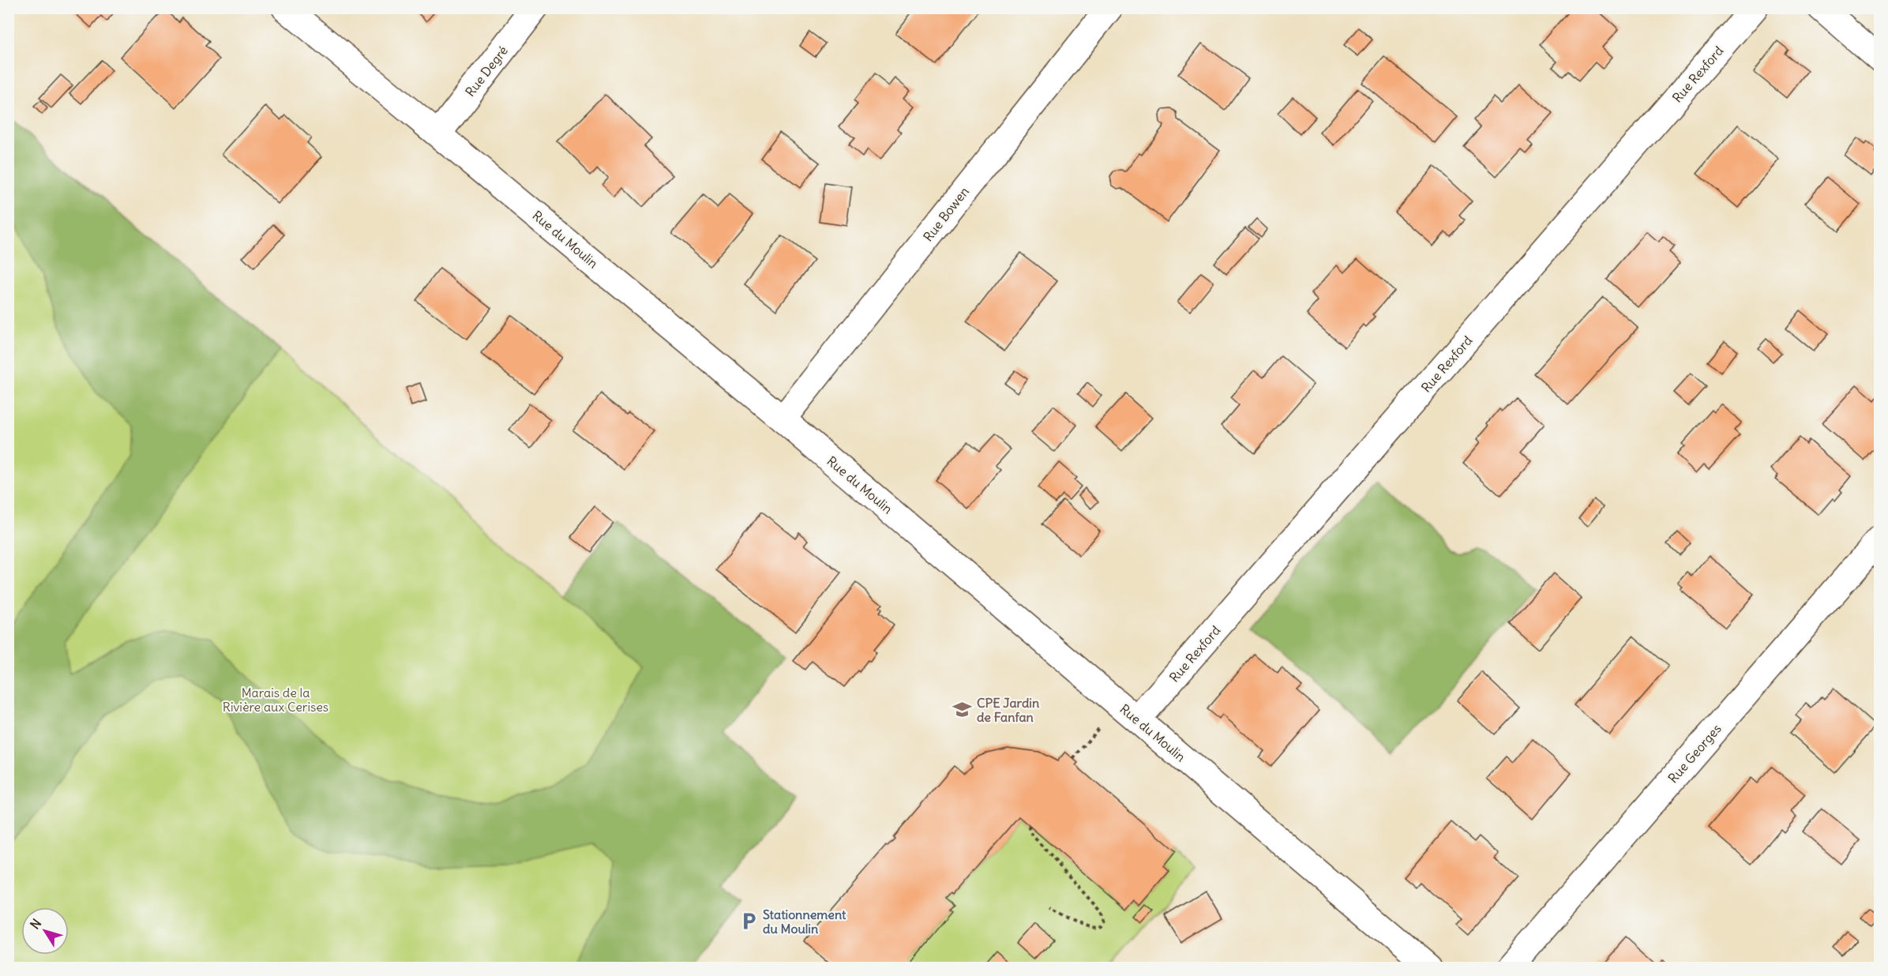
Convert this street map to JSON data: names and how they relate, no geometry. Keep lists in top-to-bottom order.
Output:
{
  "streets": {
    "street": [
      "Rue Degré",
      "Rue Rexford",
      "Rue Bowen",
      "Rue du Moulin",
      "Rue Georges"
    ]
  },
  "crossings": [
    ["Rue Degré", "Rue du Moulin"],
    ["Rue Rexford", "Rue du Moulin"],
    ["Rue Bowen", "Rue du Moulin"]
  ],
  "parks": ["Marais de la Rivière aux Cerises"],
  "places": {
    "school or university": ["CPE Jardin de Fanfan"],
    "parking": ["Stationnement du Moulin"]
  },
  "north": "top left"
}
